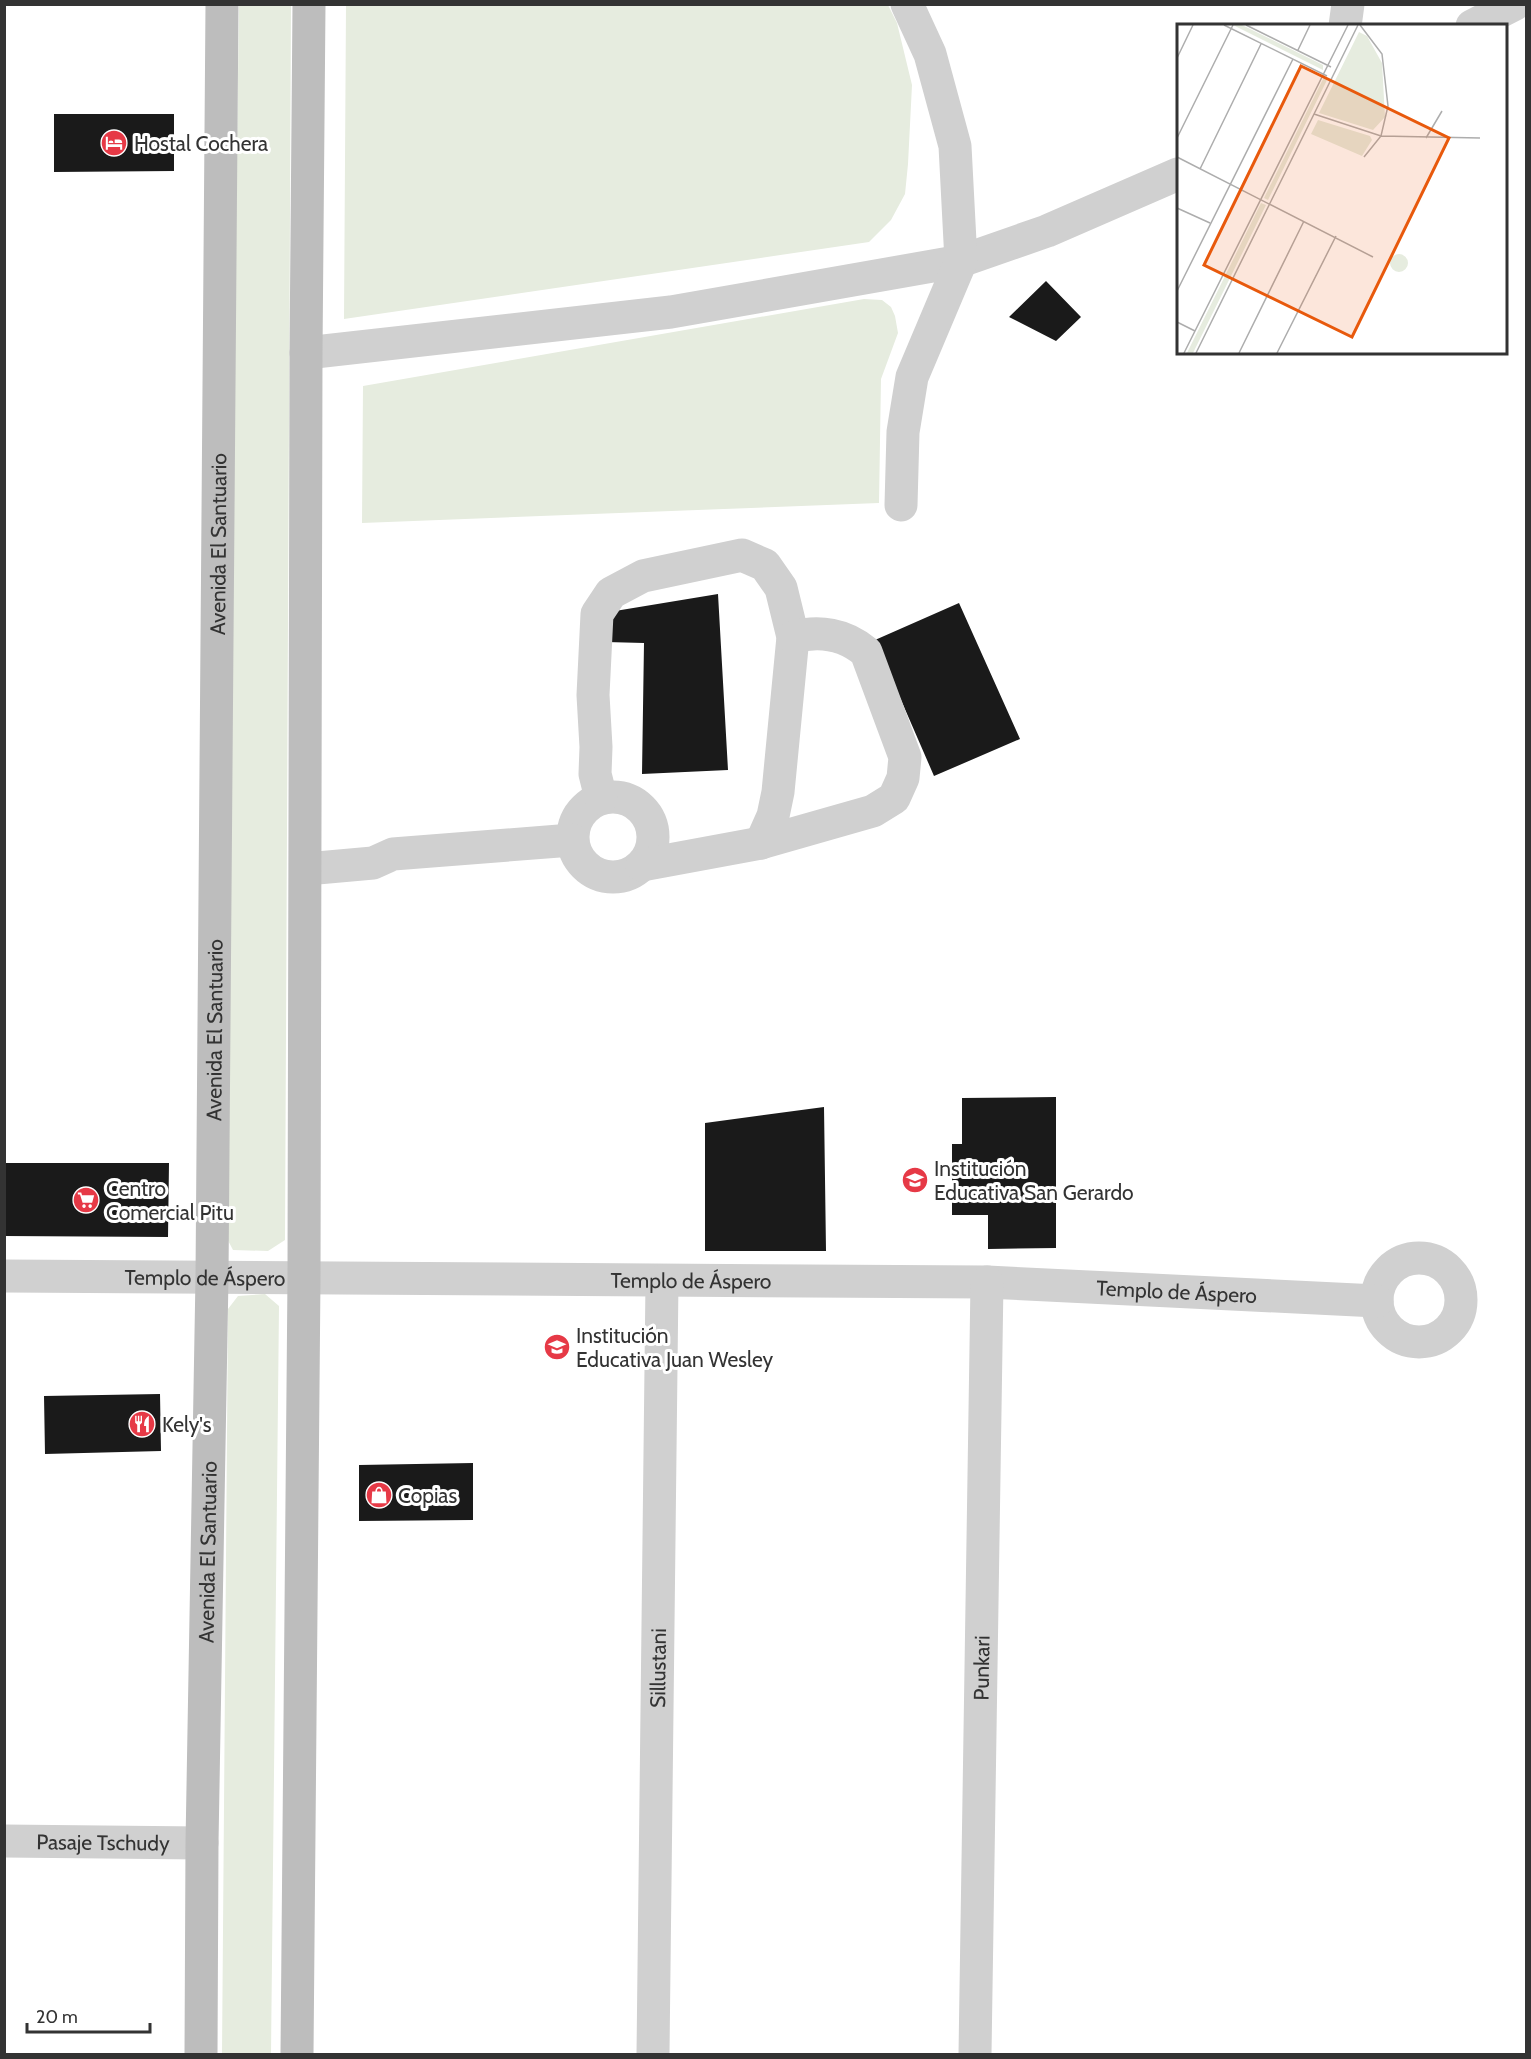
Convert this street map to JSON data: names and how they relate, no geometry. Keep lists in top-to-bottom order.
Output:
{
  "streets": {
    "street": [
      "Avenida El Santuario",
      "Templo de Áspero",
      "Sillustani",
      "Punkari",
      "Pasaje Tschudy"
    ]
  },
  "crossings": [
    ["Avenida El Santuario", "Templo de Áspero"],
    ["Avenida El Santuario", "Pasaje Tschudy"],
    ["Templo de Áspero", "Sillustani"],
    ["Templo de Áspero", "Punkari"]
  ],
  "places": {
    "hotel": ["Hostal Cochera"],
    "school or university": ["Institución Educativa San Gerardo", "Institución Educativa Juan Wesley"],
    "supermarket": ["Centro Comercial Pitu"],
    "restaurant": ["Kely's"],
    "shop": ["Copias"]
  },
  "scale_bar": "20 m"
}
